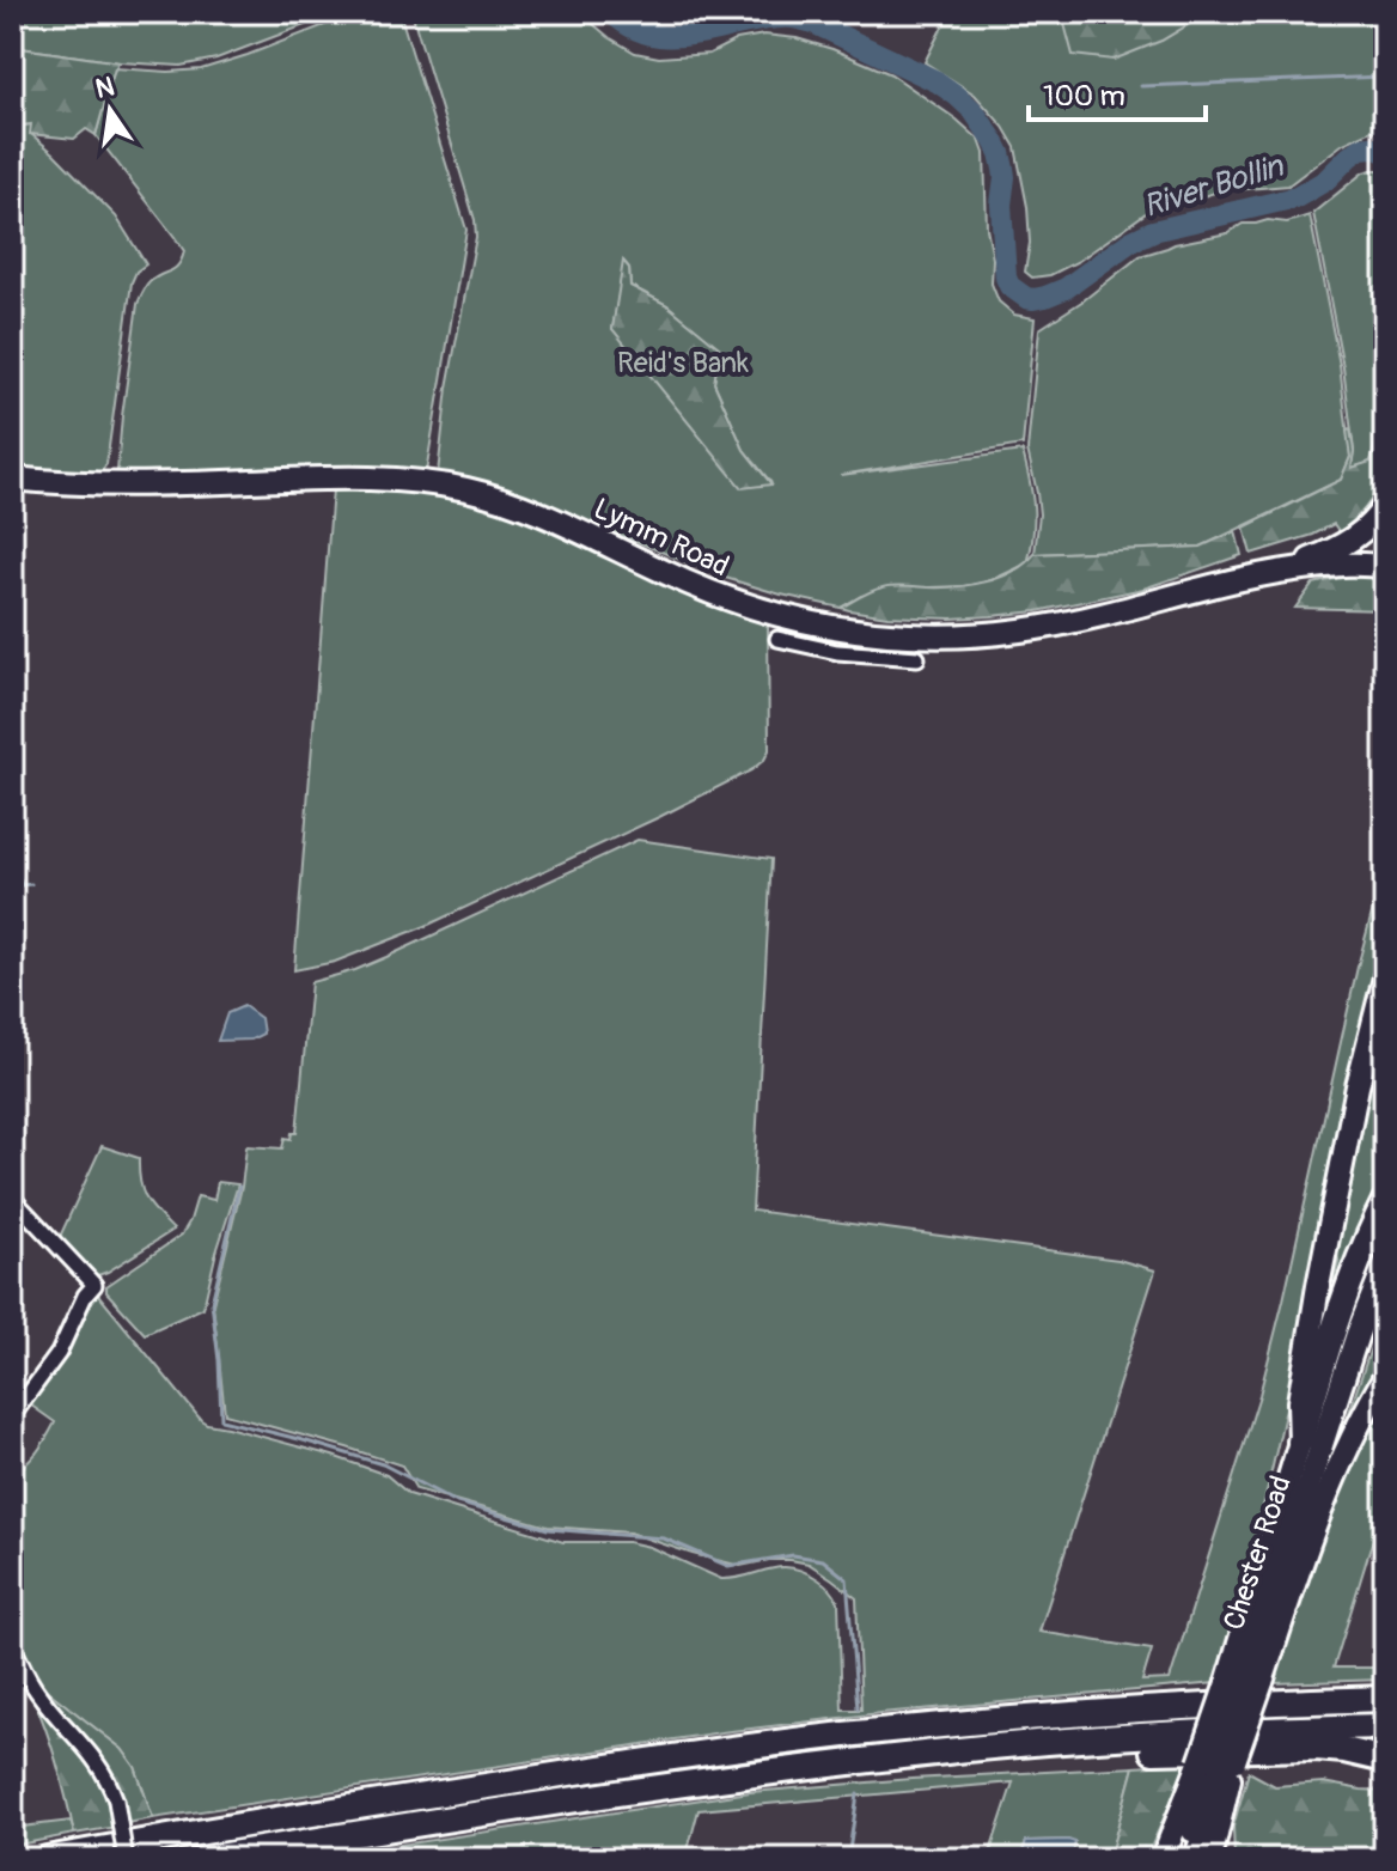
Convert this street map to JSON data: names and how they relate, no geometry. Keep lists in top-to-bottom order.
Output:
{
  "streets": {
    "main road": ["Lymm Road", "Chester Road"]
  },
  "water": ["River Bollin"],
  "parks": ["Reid's Bank"],
  "scale_bar": "100 m",
  "north": "top"
}
